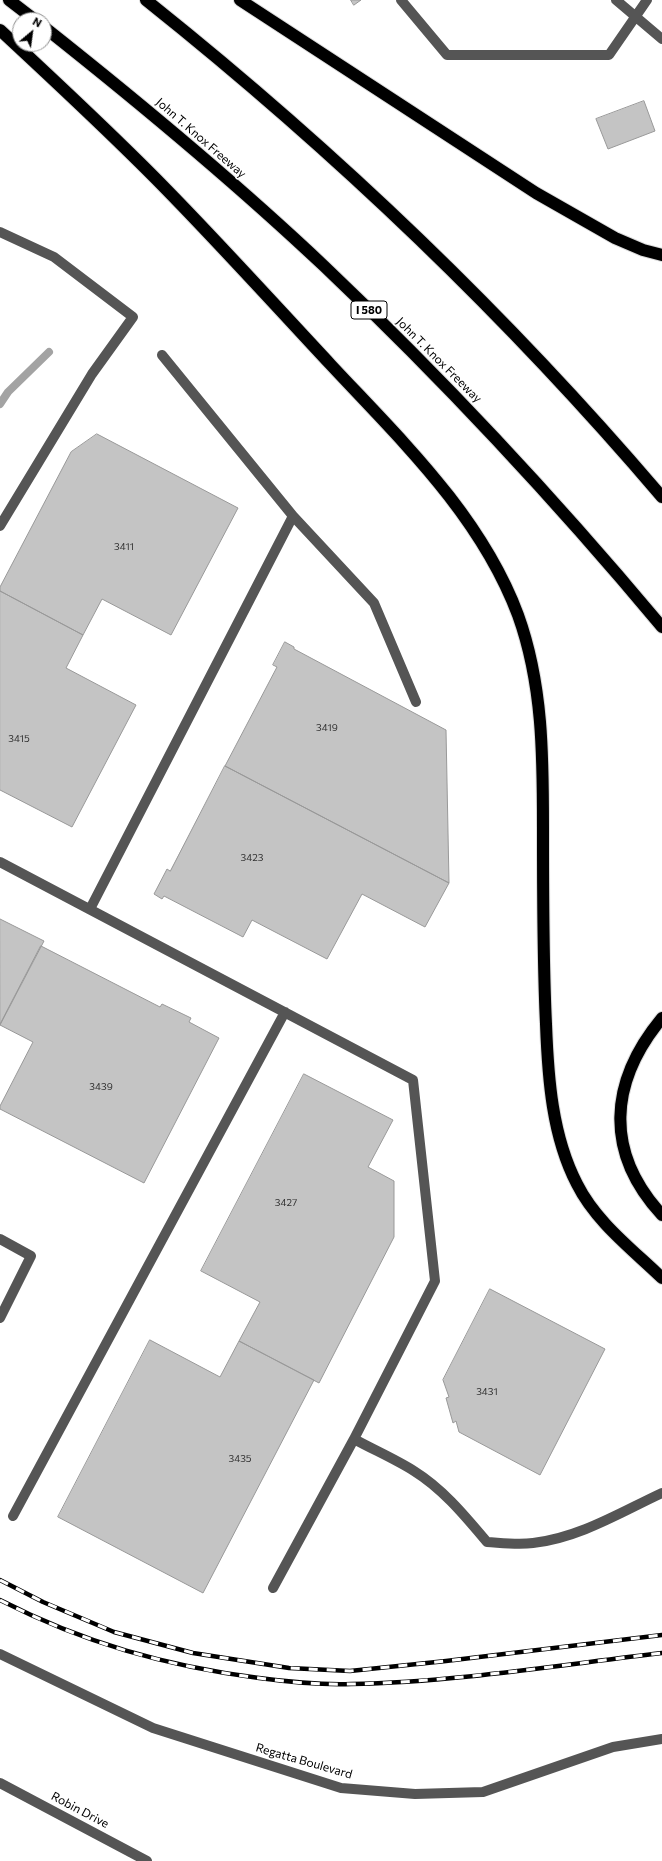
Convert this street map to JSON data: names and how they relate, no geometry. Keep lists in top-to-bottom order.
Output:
{
  "streets": {
    "highway": ["John T. Knox Freeway", "I 580"],
    "street": ["Regatta Boulevard", "Robin Drive"]
  },
  "house_numbers": [
    "3411",
    "3419",
    "3415",
    "3423",
    "3439",
    "3427",
    "3431",
    "3435"
  ],
  "north": "top right"
}
